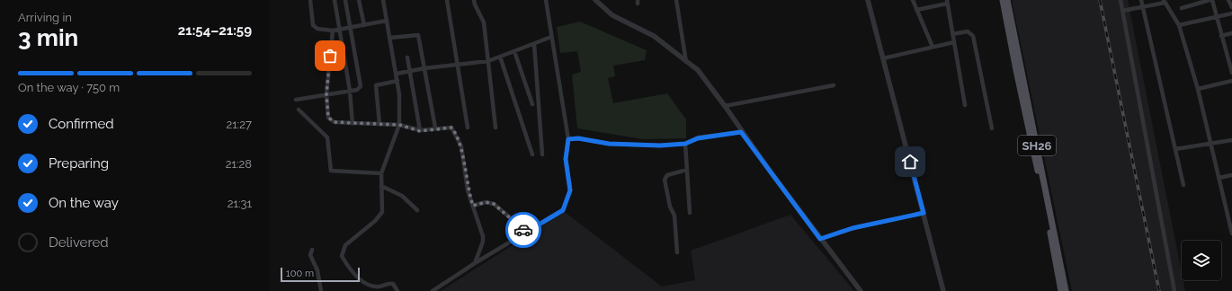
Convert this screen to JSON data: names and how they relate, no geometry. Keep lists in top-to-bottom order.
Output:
{
  "streets": {
    "main road": ["SH26"]
  },
  "scale_bar": "100 m",
  "page": {
    "heading": ["3 min", "Arriving in", "21:54–21:59"],
    "bar": "On the way · 750 m",
    "list": [
      ["Confirmed", "21:27"],
      ["Preparing", "21:28"],
      ["On the way", "21:31"],
      "Delivered"
    ],
    "scale": "100 m"
  }
}
